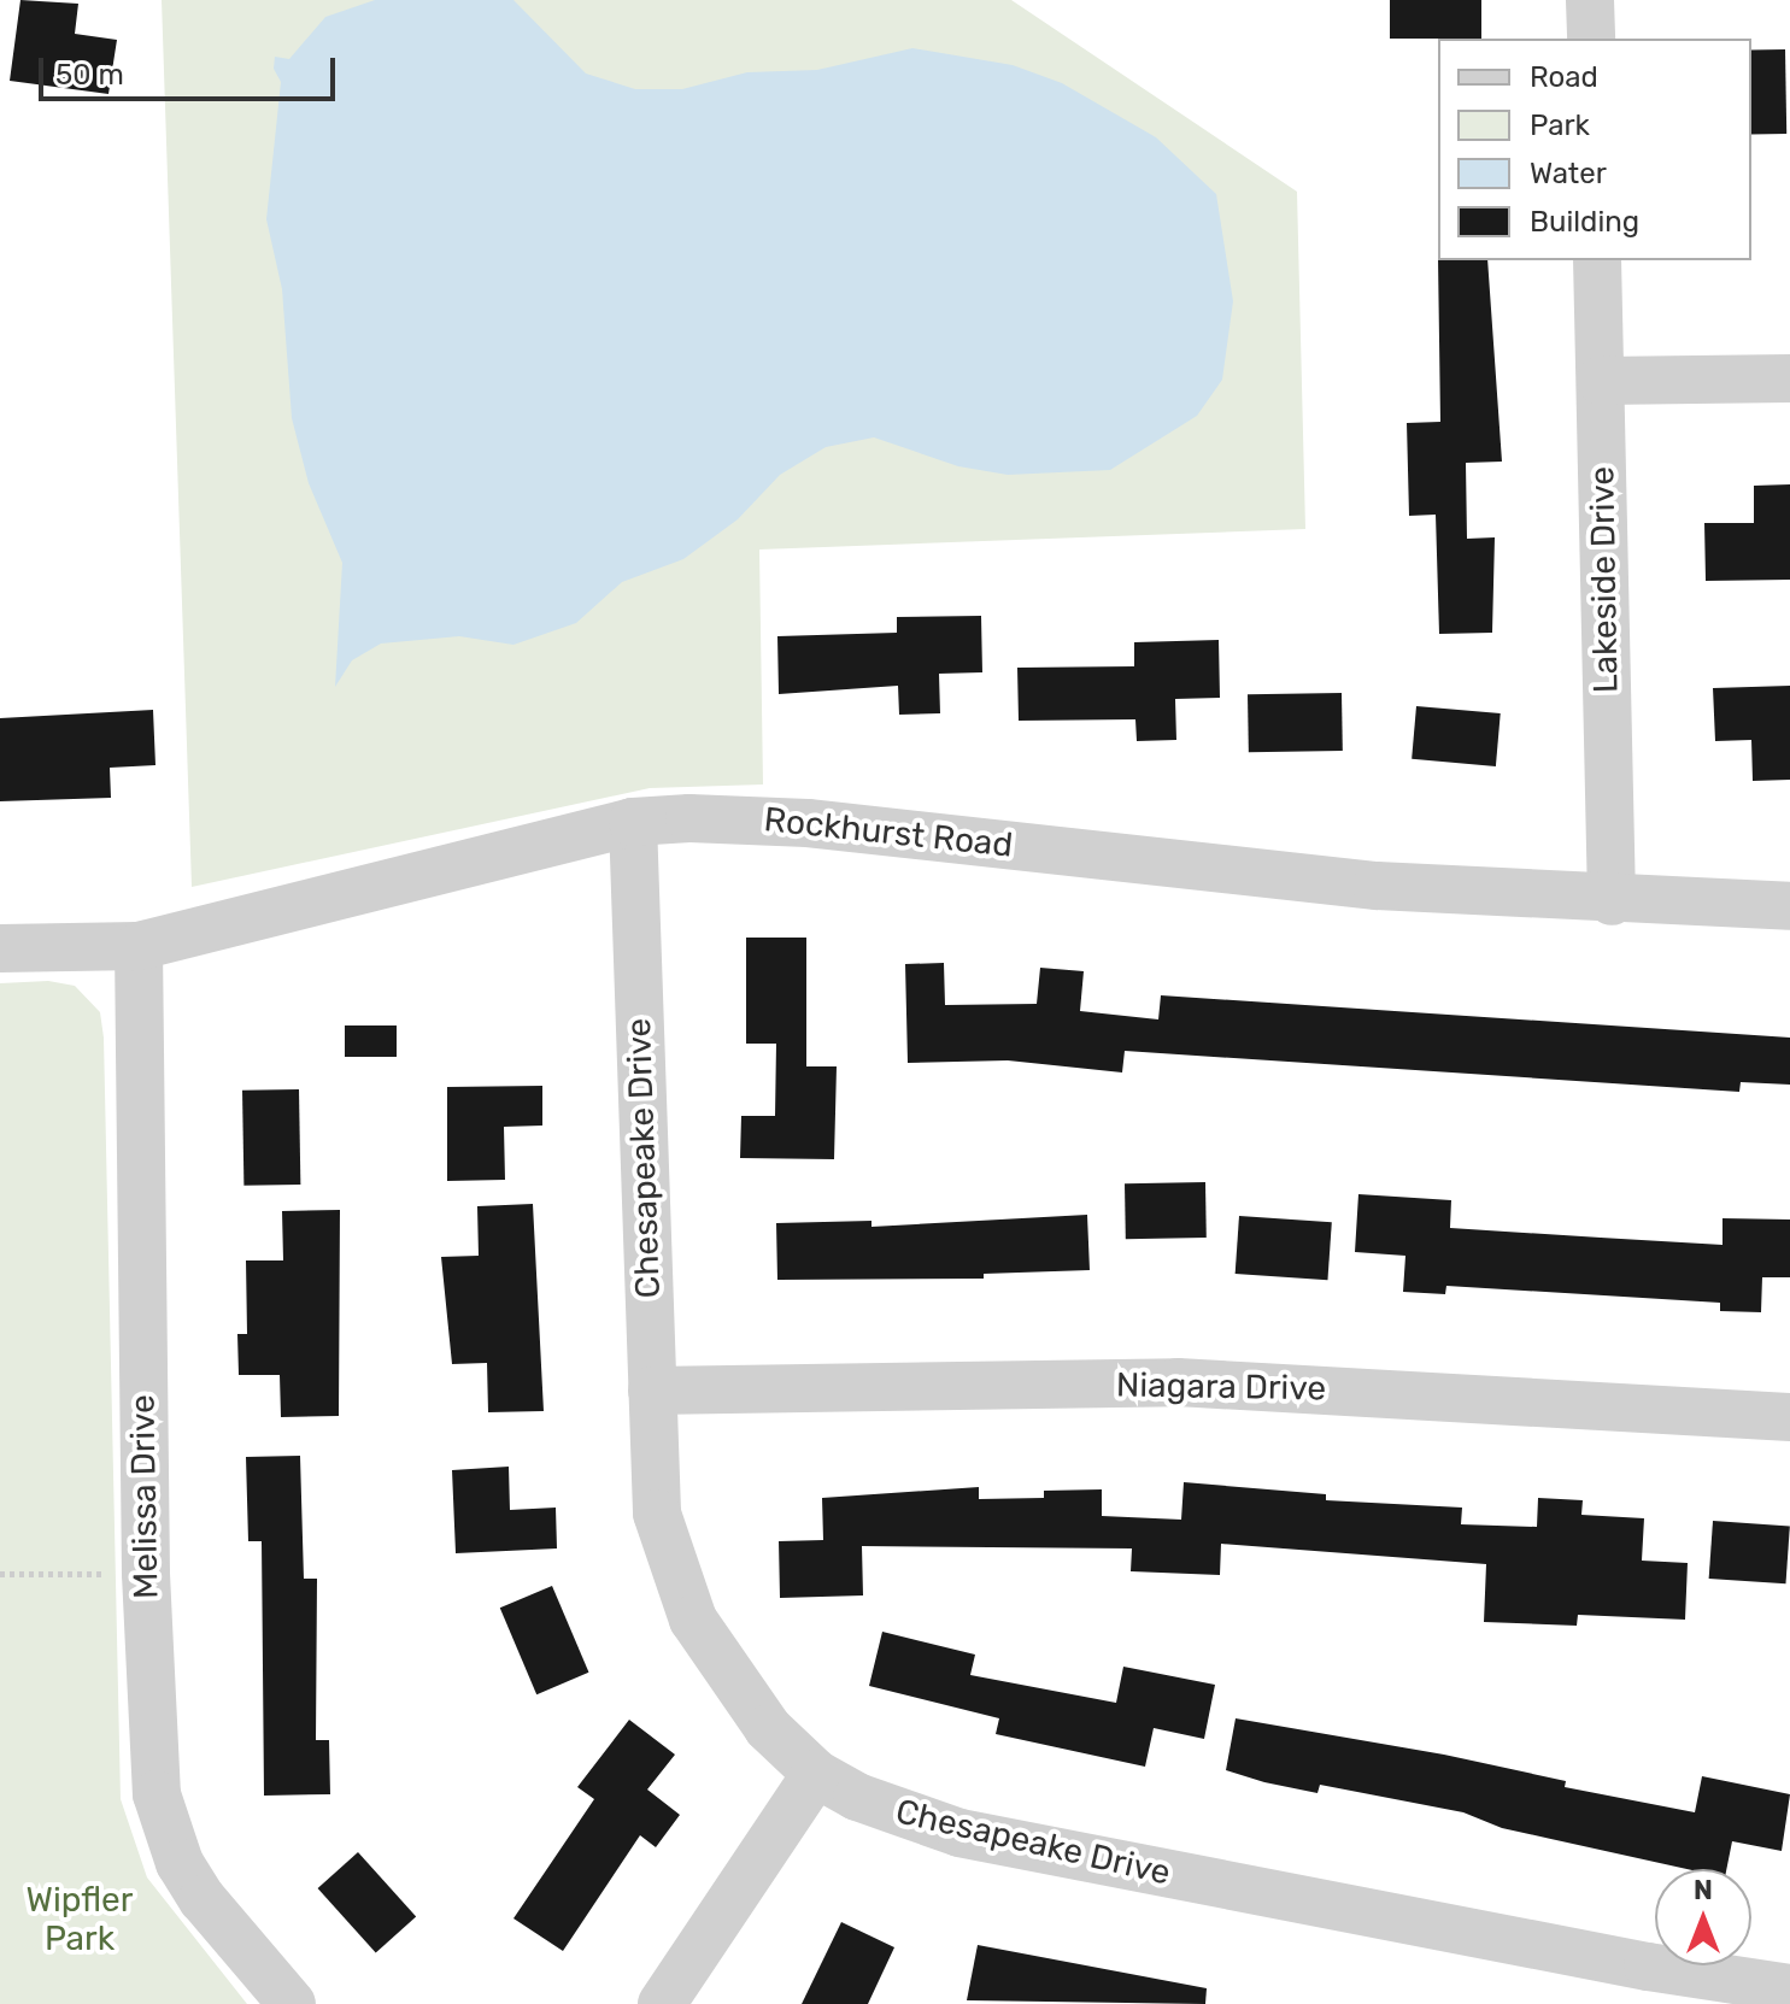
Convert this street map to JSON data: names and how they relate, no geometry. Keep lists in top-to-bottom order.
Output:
{
  "streets": {
    "street": [
      "Lakeside Drive",
      "Rockhurst Road",
      "Chesapeake Drive",
      "Niagara Drive",
      "Melissa Drive"
    ]
  },
  "crossings": [
    ["Lakeside Drive", "Rockhurst Road"],
    ["Rockhurst Road", "Chesapeake Drive"],
    ["Rockhurst Road", "Melissa Drive"],
    ["Chesapeake Drive", "Niagara Drive"]
  ],
  "parks": ["Wipfler Park"],
  "legend": [
    "Road",
    "Park",
    "Water",
    "Building"
  ],
  "scale_bar": "50 m",
  "north": "top"
}
